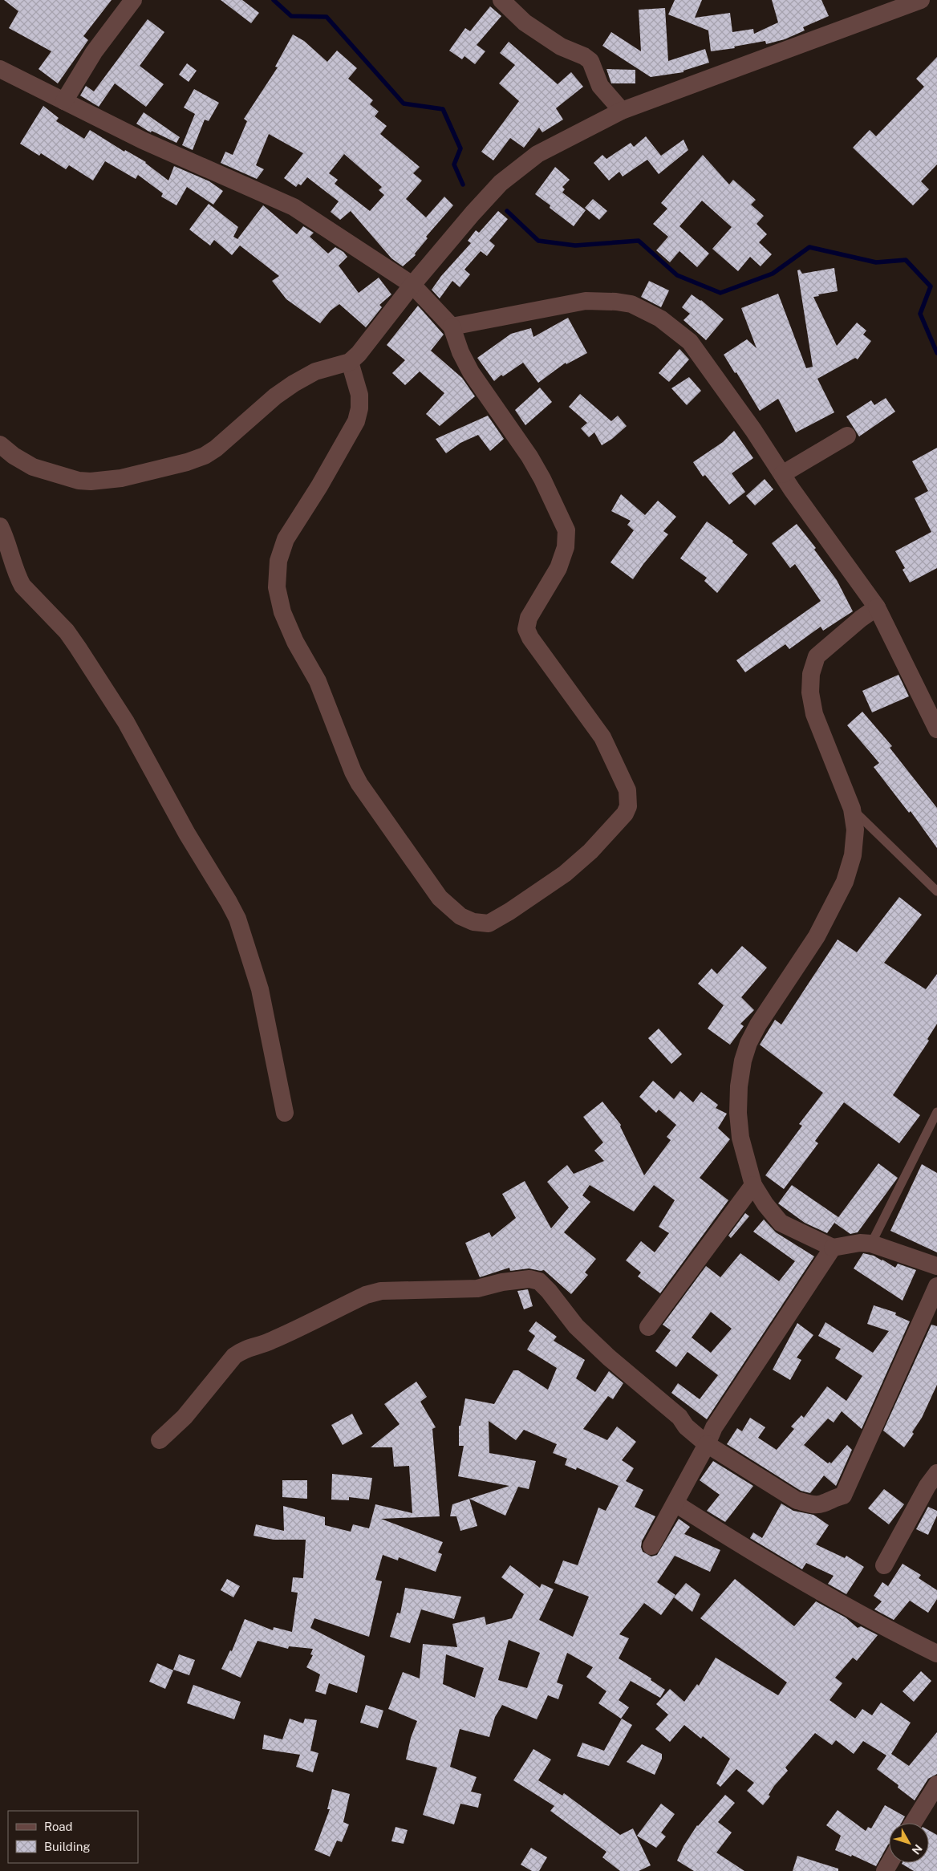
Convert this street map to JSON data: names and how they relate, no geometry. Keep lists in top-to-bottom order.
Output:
{
  "legend": ["Road", "Building"],
  "north": "bottom right"
}
